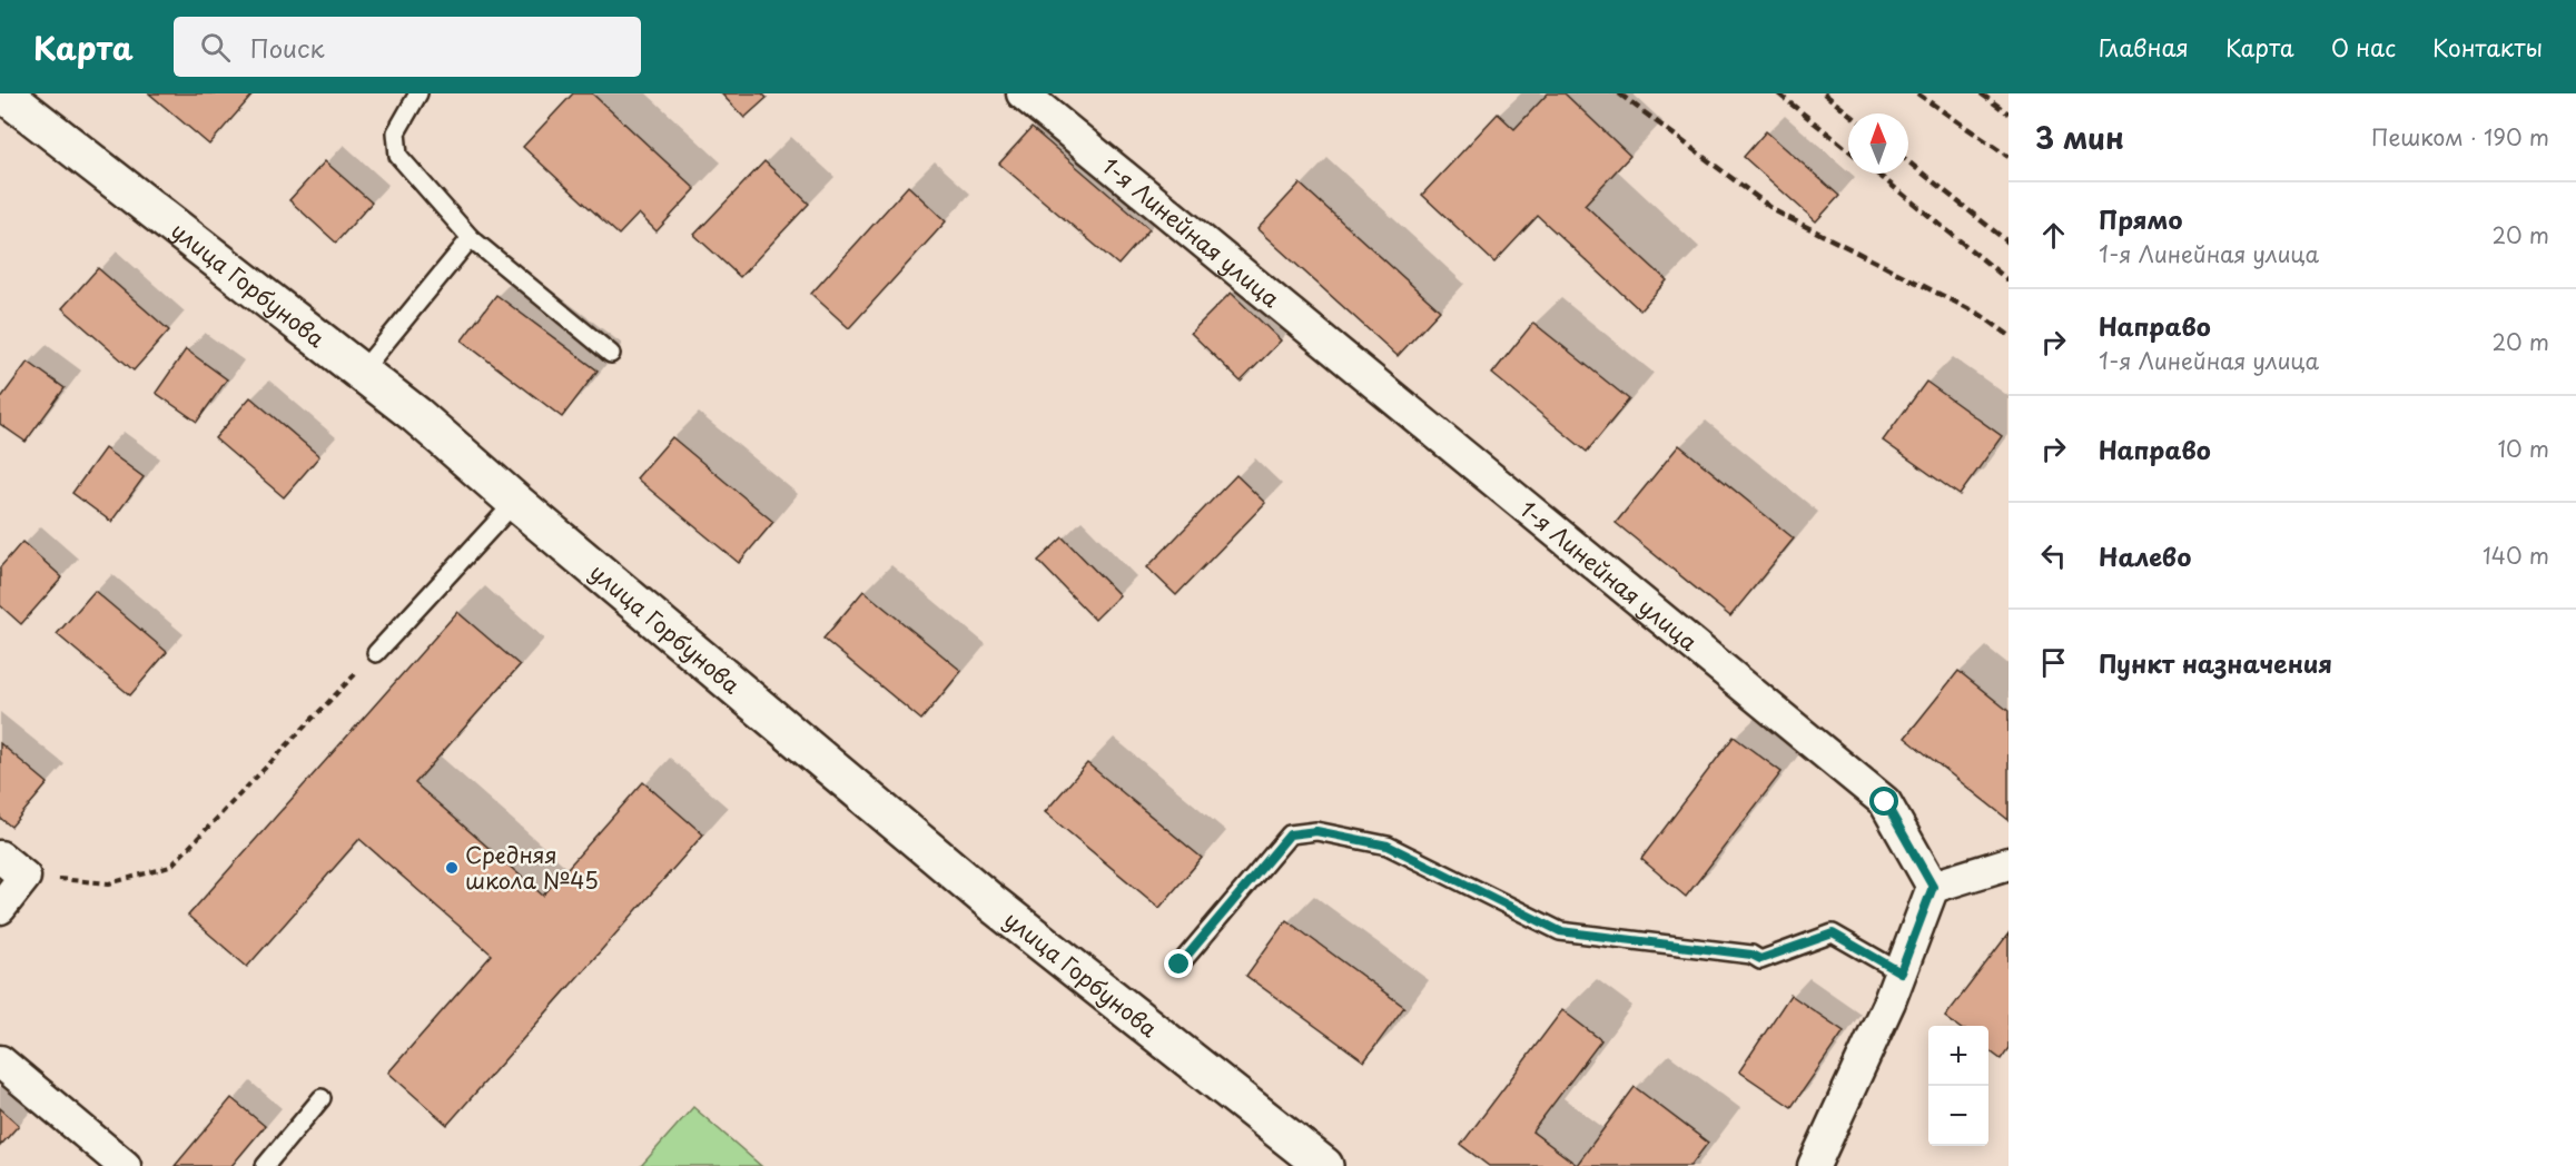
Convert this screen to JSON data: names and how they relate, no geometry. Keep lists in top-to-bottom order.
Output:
{
  "streets": {
    "street": ["1-я Линейная улица", "улица Горбунова"]
  },
  "places": ["Средняя школа №45"],
  "north": "top",
  "page": {
    "header": "Карта",
    "search": "Поиск",
    "nav": [
      "Главная",
      "Карта",
      "О нас",
      "Контакты"
    ],
    "heading": ["3 мин", "Пешком · 190 m"],
    "list": [
      ["Прямо", "1-я Линейная улица", "20 m"],
      ["Направо", "1-я Линейная улица", "20 m"],
      ["Направо", "10 m"],
      ["Налево", "140 m"],
      "Пункт назначения"
    ],
    "map_buttons": ["+", "−"]
  }
}
